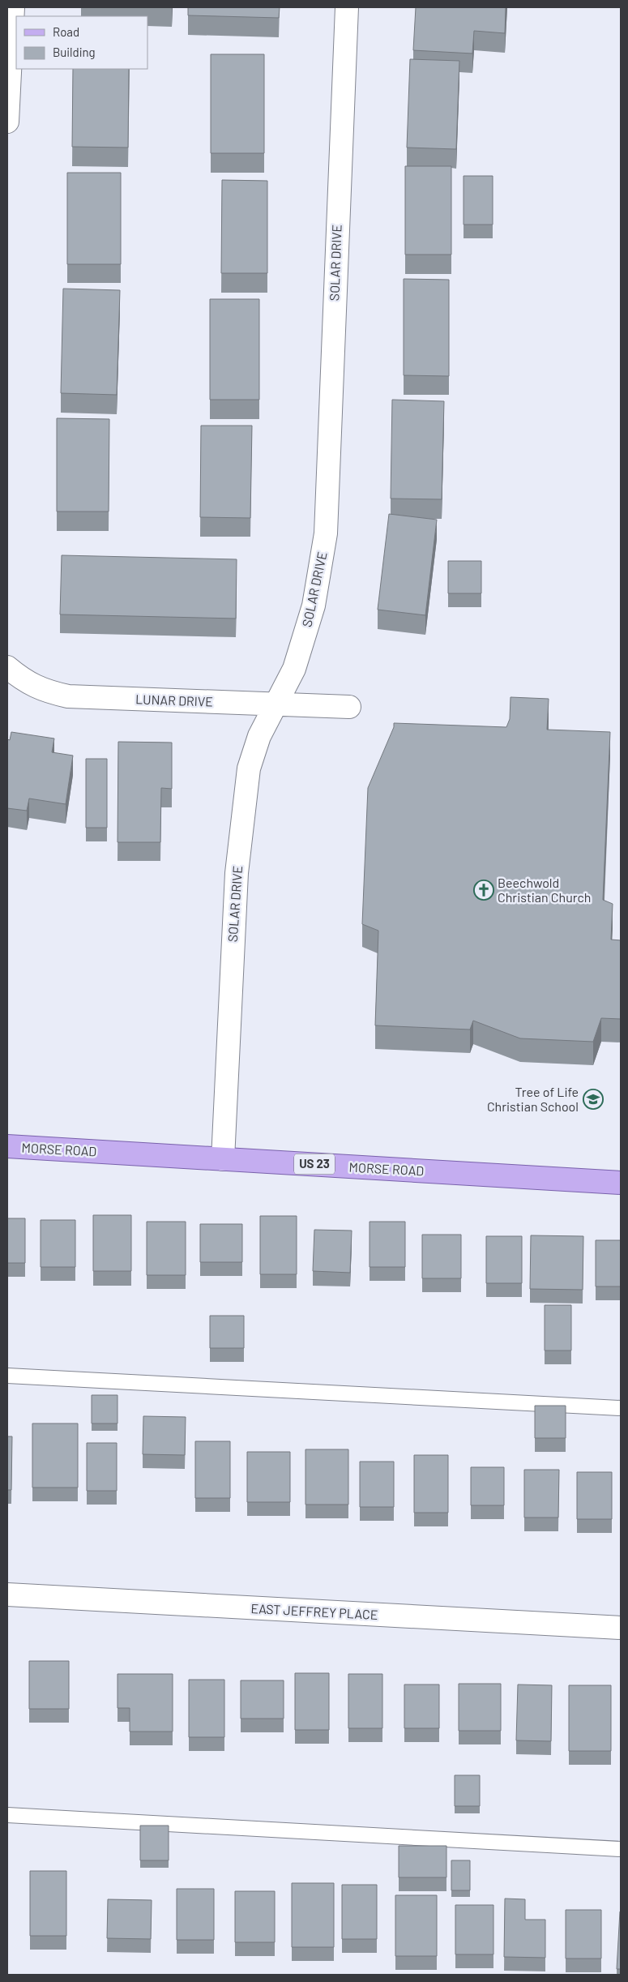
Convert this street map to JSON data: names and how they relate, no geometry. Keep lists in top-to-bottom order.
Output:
{
  "streets": {
    "main road": ["MORSE ROAD", "US 23"],
    "street": ["SOLAR DRIVE", "LUNAR DRIVE", "EAST JEFFREY PLACE"]
  },
  "crossings": [
    ["SOLAR DRIVE", "LUNAR DRIVE"],
    ["SOLAR DRIVE", "MORSE ROAD"]
  ],
  "places": {
    "church": ["Beechwold Christian Church"],
    "school or university": ["Tree of Life Christian School"]
  },
  "legend": ["Road", "Building"]
}
